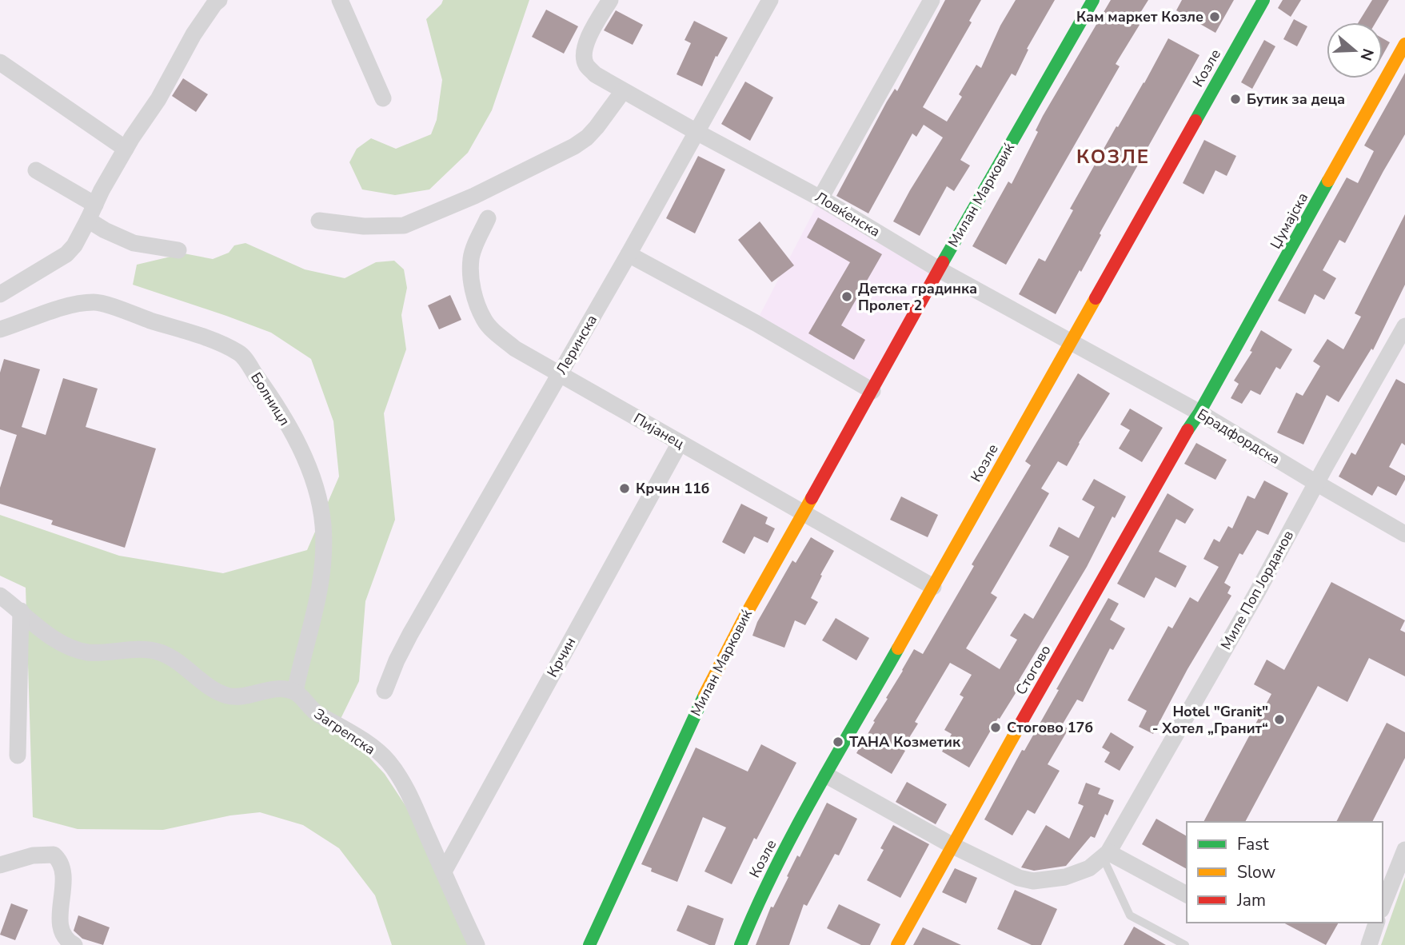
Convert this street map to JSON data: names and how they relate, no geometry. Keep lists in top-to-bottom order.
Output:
{
  "streets": {
    "street": [
      "Козле",
      "Милан Марковиќ",
      "Ловќенска",
      "Џумајска",
      "Леринска",
      "Болницл",
      "Пијанец",
      "Брадфордска",
      "Миле Поп Јорданов",
      "Крчин",
      "Стогово",
      "Загрепска"
    ]
  },
  "crossings": [
    ["Козле", "Ловќенска"],
    ["Козле", "Пијанец"],
    ["Козле", "Брадфордска"],
    ["Козле", "Миле Поп Јорданов"],
    ["Милан Марковиќ", "Ловќенска"],
    ["Милан Марковиќ", "Пијанец"],
    ["Ловќенска", "Леринска"],
    ["Ловќенска", "Брадфордска"],
    ["Џумајска", "Брадфордска"],
    ["Џумајска", "Стогово"],
    ["Леринска", "Пијанец"],
    ["Болницл", "Загрепска"],
    ["Пијанец", "Крчин"],
    ["Брадфордска", "Миле Поп Јорданов"],
    ["Брадфордска", "Стогово"],
    ["Миле Поп Јорданов", "Стогово"],
    ["Крчин", "Загрепска"]
  ],
  "districts": ["КОЗЛЕ"],
  "places": [
    "Кам маркет Козле",
    "Бутик за деца",
    "Детска градинка Пролет 2",
    "Крчин 11б",
    "Hotel \"Granit\" - Хотел „Гранит“",
    "Стогово 17б",
    "ТАНА Козметик"
  ],
  "legend": ["Fast", "Slow", "Jam"],
  "north": "right"
}
